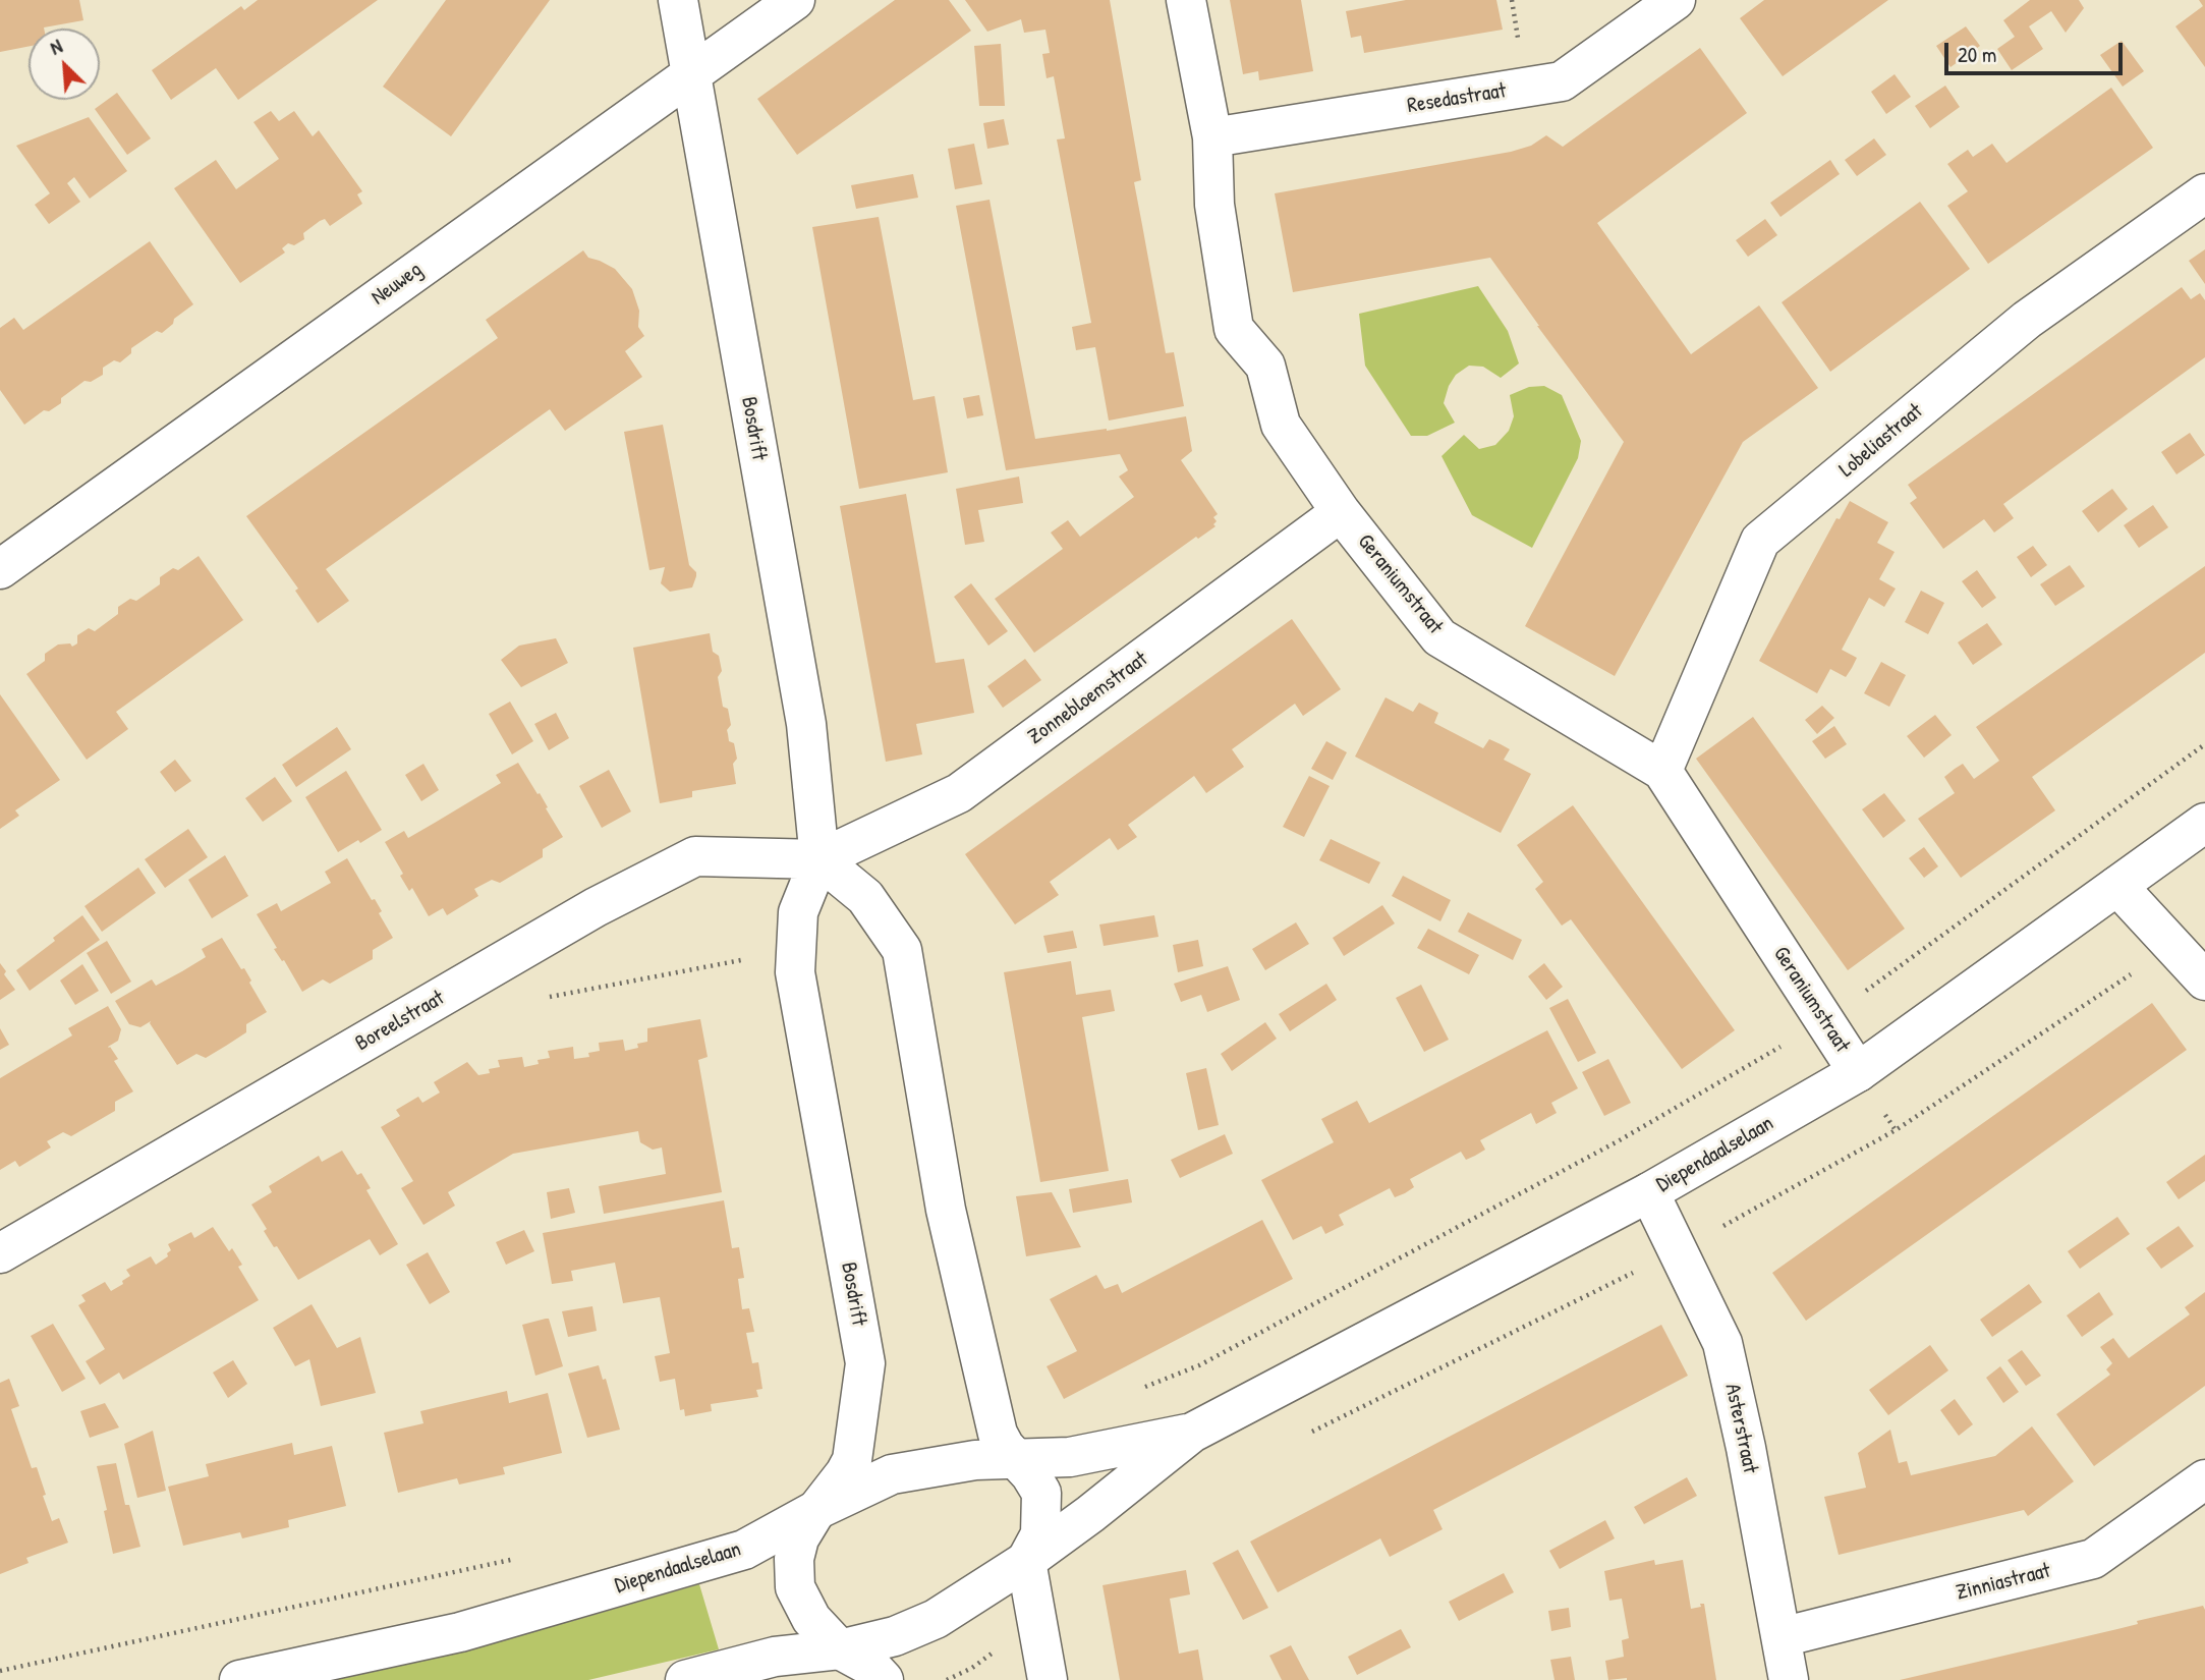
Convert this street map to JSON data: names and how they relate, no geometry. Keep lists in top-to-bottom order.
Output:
{
  "streets": {
    "street": [
      "Resedastraat",
      "Neuweg",
      "Bosdrift",
      "Lobeliastraat",
      "Geraniumstraat",
      "Zonnebloemstraat",
      "Boreelstraat",
      "Diependaalselaan",
      "Asterstraat",
      "Zinniastraat"
    ]
  },
  "crossings": [
    ["Resedastraat", "Geraniumstraat"],
    ["Neuweg", "Bosdrift"],
    ["Bosdrift", "Zonnebloemstraat"],
    ["Bosdrift", "Boreelstraat"],
    ["Bosdrift", "Diependaalselaan"],
    ["Lobeliastraat", "Geraniumstraat"],
    ["Geraniumstraat", "Zonnebloemstraat"],
    ["Geraniumstraat", "Diependaalselaan"],
    ["Zonnebloemstraat", "Boreelstraat"],
    ["Diependaalselaan", "Asterstraat"],
    ["Asterstraat", "Zinniastraat"]
  ],
  "scale_bar": "20 m",
  "north": "top left"
}
